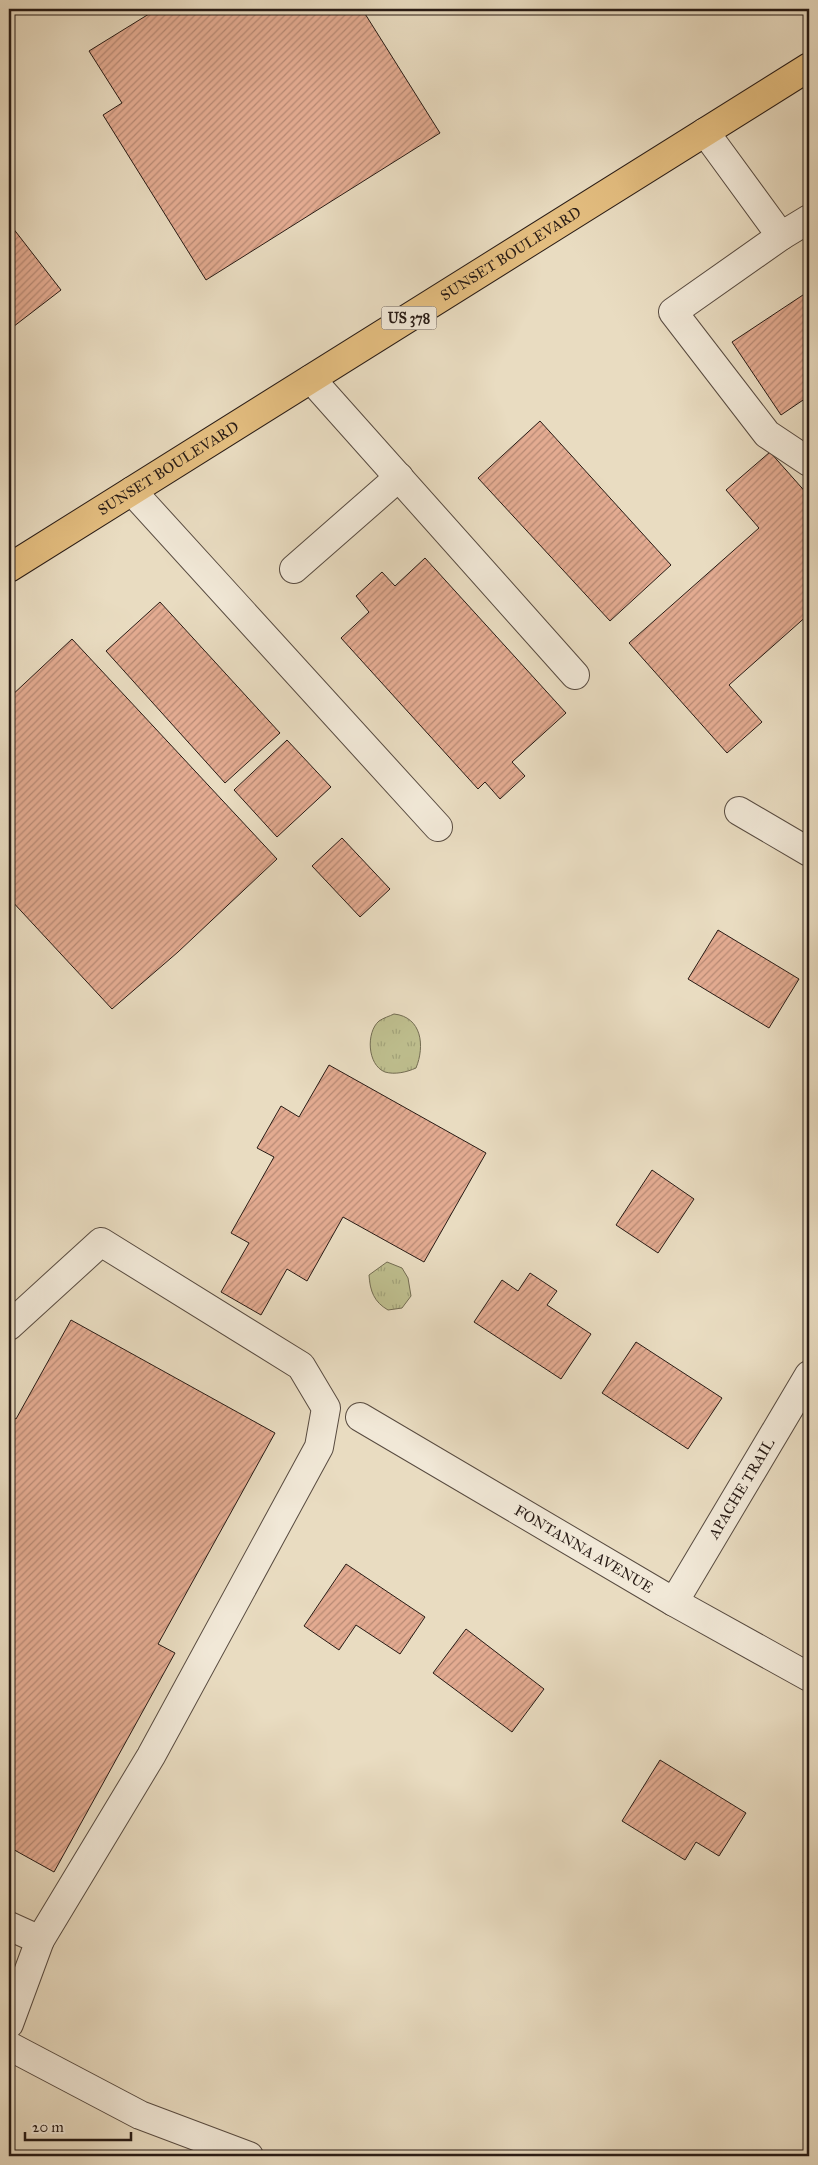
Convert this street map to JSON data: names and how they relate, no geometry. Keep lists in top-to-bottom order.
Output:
{
  "streets": {
    "main road": ["SUNSET BOULEVARD", "US 378"],
    "street": ["APACHE TRAIL", "FONTANNA AVENUE"]
  },
  "crossings": [
    ["APACHE TRAIL", "FONTANNA AVENUE"]
  ],
  "scale_bar": "20 m"
}
